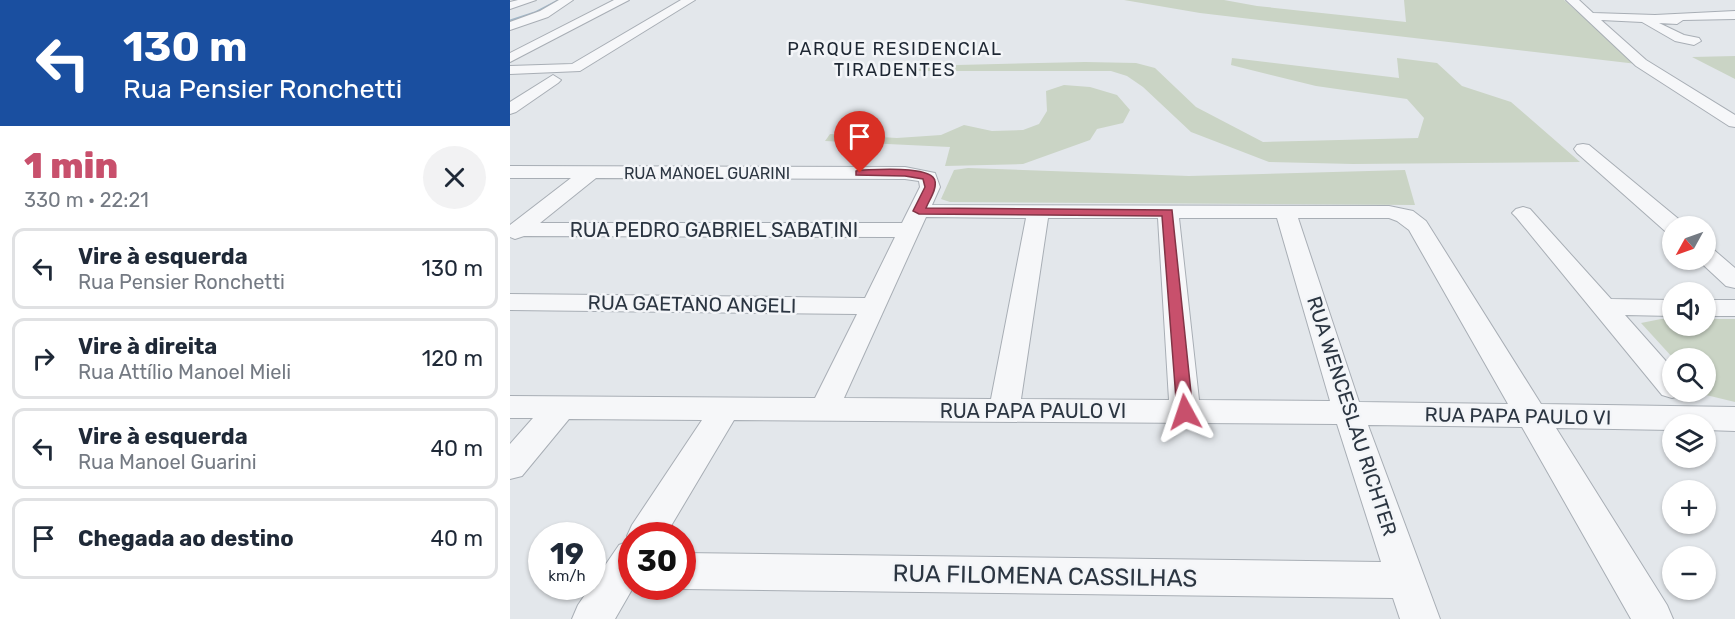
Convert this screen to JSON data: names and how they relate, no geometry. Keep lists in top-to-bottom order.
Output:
{
  "streets": {
    "street": [
      "RUA MANOEL GUARINI",
      "RUA PEDRO GABRIEL SABATINI",
      "RUA GAETANO ANGELI",
      "RUA PAPA PAULO VI",
      "RUA WENCESLAU RICHTER",
      "RUA FILOMENA CASSILHAS"
    ]
  },
  "crossings": [
    ["RUA MANOEL GUARINI", "RUA PEDRO GABRIEL SABATINI"],
    ["RUA PEDRO GABRIEL SABATINI", "RUA PAPA PAULO VI"],
    ["RUA PEDRO GABRIEL SABATINI", "RUA WENCESLAU RICHTER"],
    ["RUA PAPA PAULO VI", "RUA WENCESLAU RICHTER"],
    ["RUA WENCESLAU RICHTER", "RUA FILOMENA CASSILHAS"]
  ],
  "districts": ["PARQUE RESIDENCIAL TIRADENTES"],
  "north": "bottom left",
  "page": {
    "turn": ["130 m", "Rua Pensier Ronchetti"],
    "heading": ["1 min", "330 m · 22:21"],
    "map_buttons": ["+", "−"],
    "list": [
      {
        "name": "Vire à esquerda",
        "note": "Rua Pensier Ronchetti",
        "value": "130 m"
      },
      {
        "name": "Vire à direita",
        "note": "Rua Attílio Manoel Mieli",
        "value": "120 m"
      },
      {
        "name": "Vire à esquerda",
        "note": "Rua Manoel Guarini",
        "value": "40 m"
      },
      {
        "name": "Chegada ao destino",
        "value": "40 m"
      }
    ],
    "speed": "19 km/h",
    "limit": "30"
  }
}
